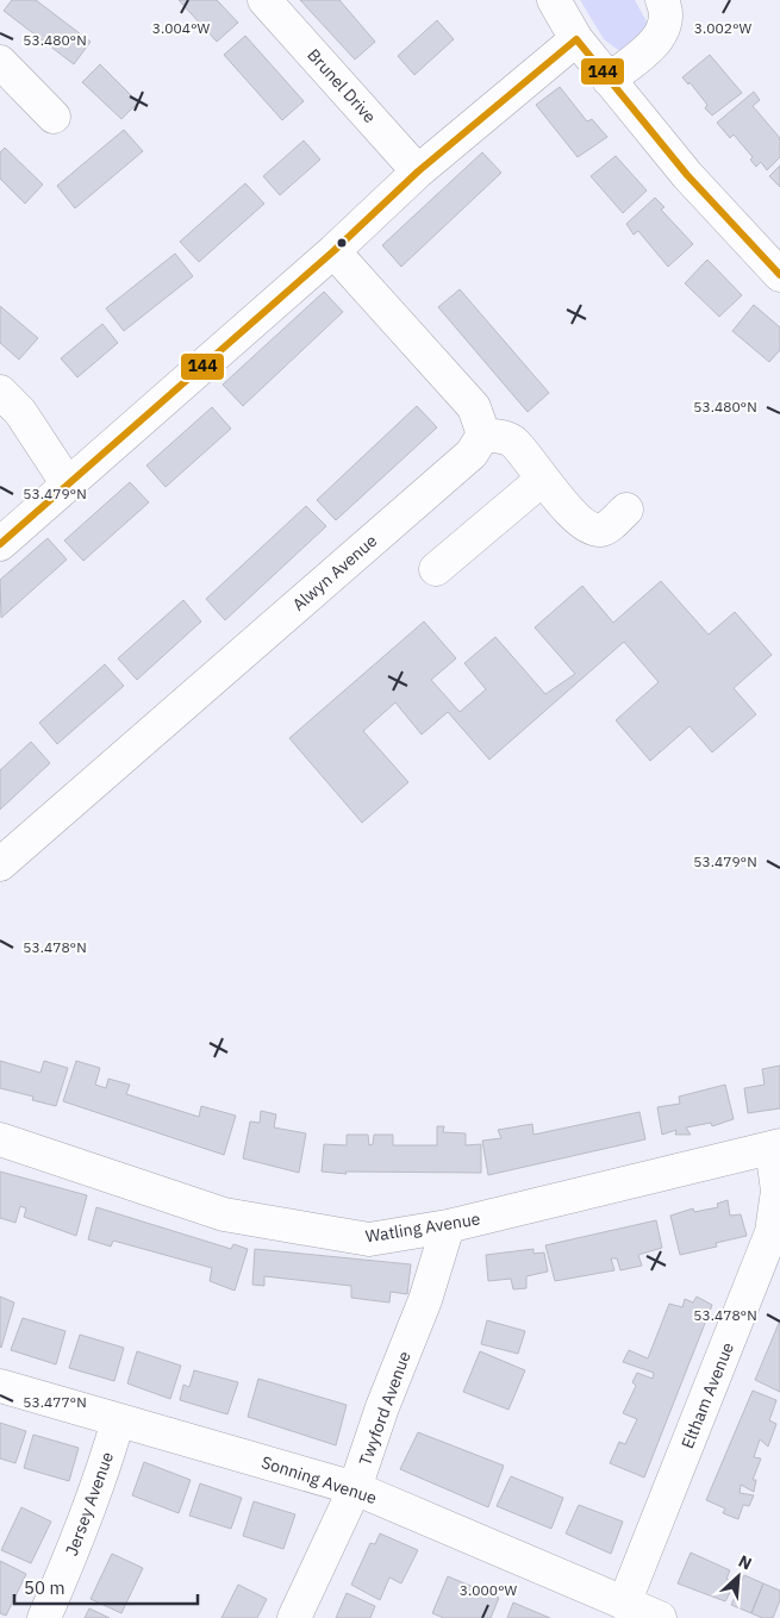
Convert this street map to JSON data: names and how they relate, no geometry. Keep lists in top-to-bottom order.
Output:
{
  "streets": {
    "street": [
      "Brunel Drive",
      "Alwyn Avenue",
      "Watling Avenue",
      "Eltham Avenue",
      "Twyford Avenue",
      "Sonning Avenue",
      "Jersey Avenue"
    ]
  },
  "crossings": [
    ["Watling Avenue", "Eltham Avenue"],
    ["Watling Avenue", "Twyford Avenue"],
    ["Eltham Avenue", "Sonning Avenue"],
    ["Twyford Avenue", "Sonning Avenue"],
    ["Sonning Avenue", "Jersey Avenue"]
  ],
  "lines": ["transit line 144"],
  "scale_bar": "50 m",
  "north": "top right",
  "coordinates": [
    "3.004°W",
    "3.002°W",
    "53.480°N",
    "53.479°N",
    "53.478°N",
    "53.477°N",
    "3.000°W"
  ]
}
